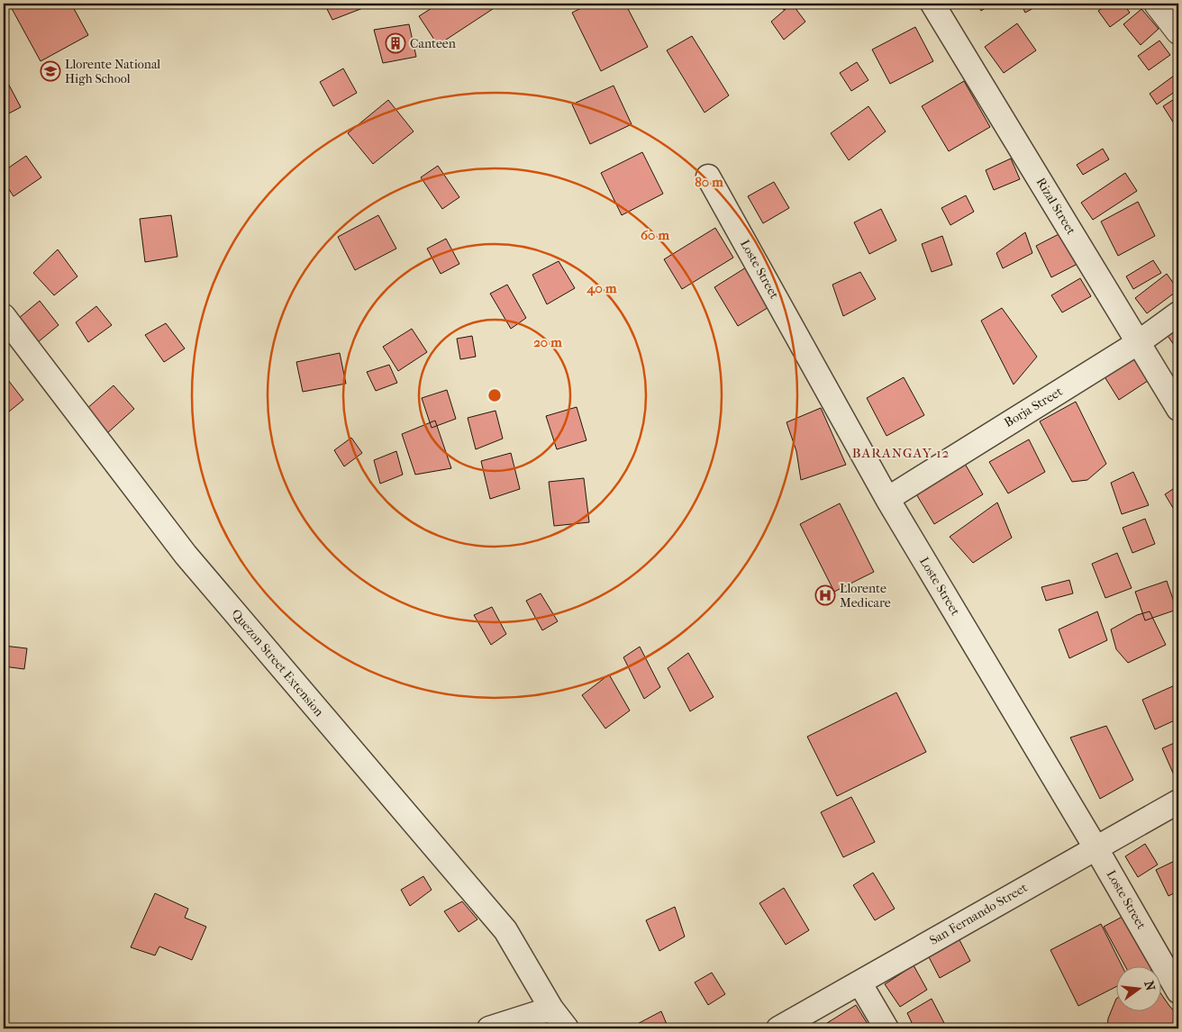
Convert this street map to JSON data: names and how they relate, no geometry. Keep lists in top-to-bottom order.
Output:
{
  "streets": {
    "street": [
      "Rizal Street",
      "Loste Street",
      "Borja Street",
      "Quezon Street Extension",
      "San Fernando Street"
    ]
  },
  "crossings": [
    ["Rizal Street", "Borja Street"],
    ["Loste Street", "Borja Street"],
    ["Loste Street", "San Fernando Street"]
  ],
  "districts": ["BARANGAY 12"],
  "places": {
    "building": ["Canteen"],
    "school or university": ["Llorente National High School"],
    "hospital": ["Llorente Medicare"]
  },
  "north": "right",
  "rings": [
    "80 m",
    "60 m",
    "40 m",
    "20 m"
  ]
}
